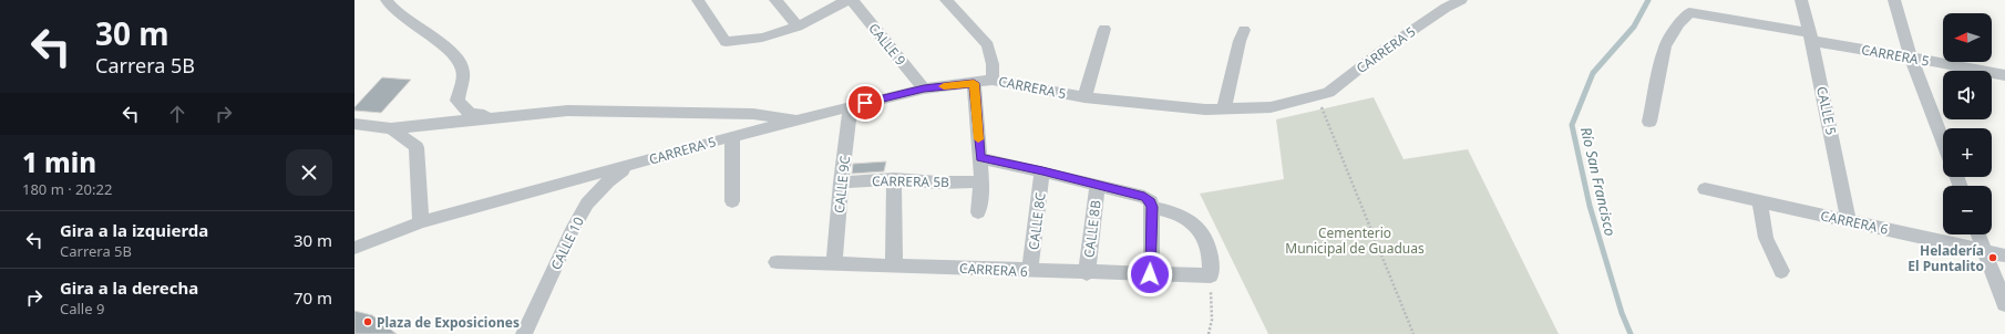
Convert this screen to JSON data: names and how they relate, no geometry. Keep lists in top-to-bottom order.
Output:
{
  "streets": {
    "street": [
      "CALLE 9",
      "CARRERA 5",
      "CALLE 5",
      "CARRERA 5B",
      "CALLE 9C",
      "CALLE 8C",
      "CARRERA 6",
      "CALLE 8B",
      "CALLE 10"
    ]
  },
  "crossings": [
    ["CALLE 9", "CARRERA 5"],
    ["CARRERA 5", "CALLE 5"],
    ["CARRERA 5", "CALLE 9C"],
    ["CARRERA 5", "CALLE 10"],
    ["CALLE 5", "CARRERA 6"],
    ["CARRERA 5B", "CALLE 9C"],
    ["CALLE 9C", "CARRERA 6"],
    ["CALLE 8C", "CARRERA 6"],
    ["CARRERA 6", "CALLE 8B"]
  ],
  "water": ["Río San Francisco"],
  "parks": ["Cementerio Municipal de Guaduas"],
  "places": ["Heladería El Puntalito", "Plaza de Exposiciones"],
  "north": "left",
  "page": {
    "turn": ["30 m", "Carrera 5B"],
    "map_buttons": ["+", "−"],
    "heading": ["1 min", "180 m · 20:22"],
    "list": [
      {
        "name": "Gira a la izquierda",
        "note": "Carrera 5B",
        "value": "30 m"
      },
      {
        "name": "Gira a la derecha",
        "note": "Calle 9",
        "value": "70 m"
      }
    ]
  }
}
